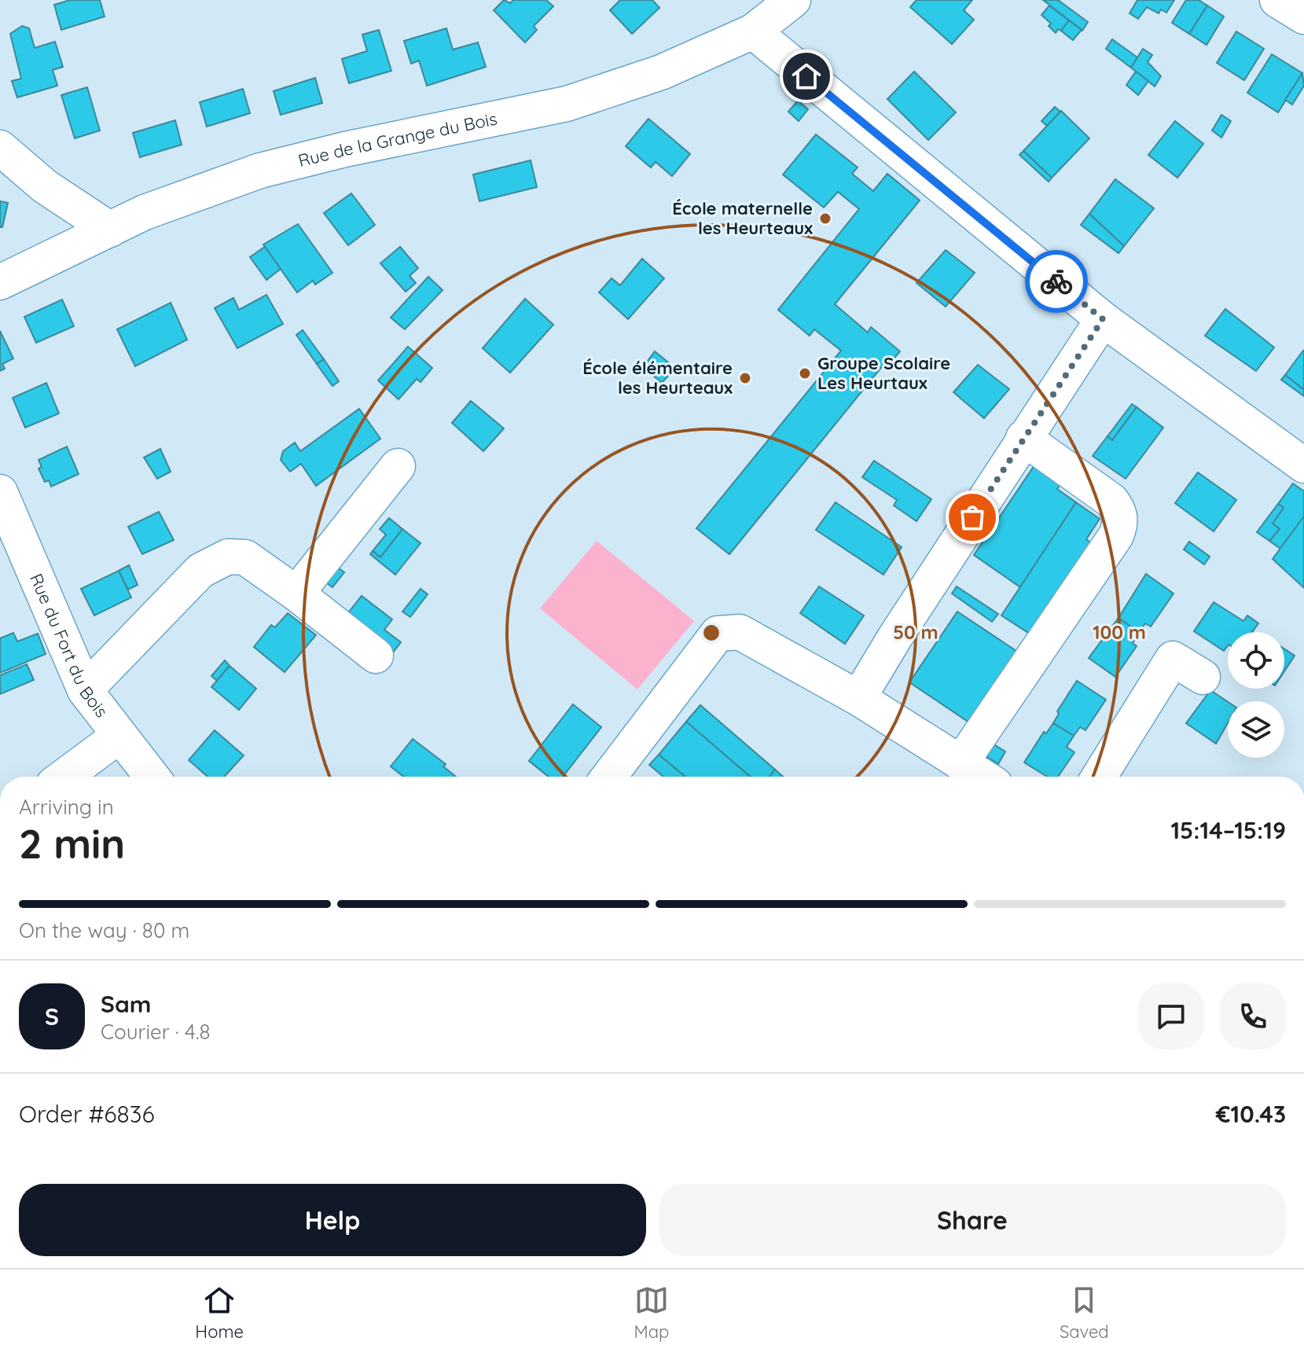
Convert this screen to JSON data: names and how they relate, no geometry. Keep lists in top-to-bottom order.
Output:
{
  "streets": {
    "street": ["Rue de la Grange du Bois", "Rue du Fort du Bois"]
  },
  "places": ["École maternelle les Heurteaux", "Groupe Scolaire Les Heurtaux", "École élémentaire les Heurteaux"],
  "page": {
    "heading": ["2 min", "Arriving in", "15:14–15:19"],
    "panel": [
      "Sam",
      "Courier · 4.8",
      "Order #6836",
      "€10.43"
    ],
    "bar": "On the way · 80 m",
    "round": "S",
    "buttons": ["Help", "Share"],
    "tabs": ["Home", "Map", "Saved"]
  },
  "rings": ["50 m", "100 m"]
}
